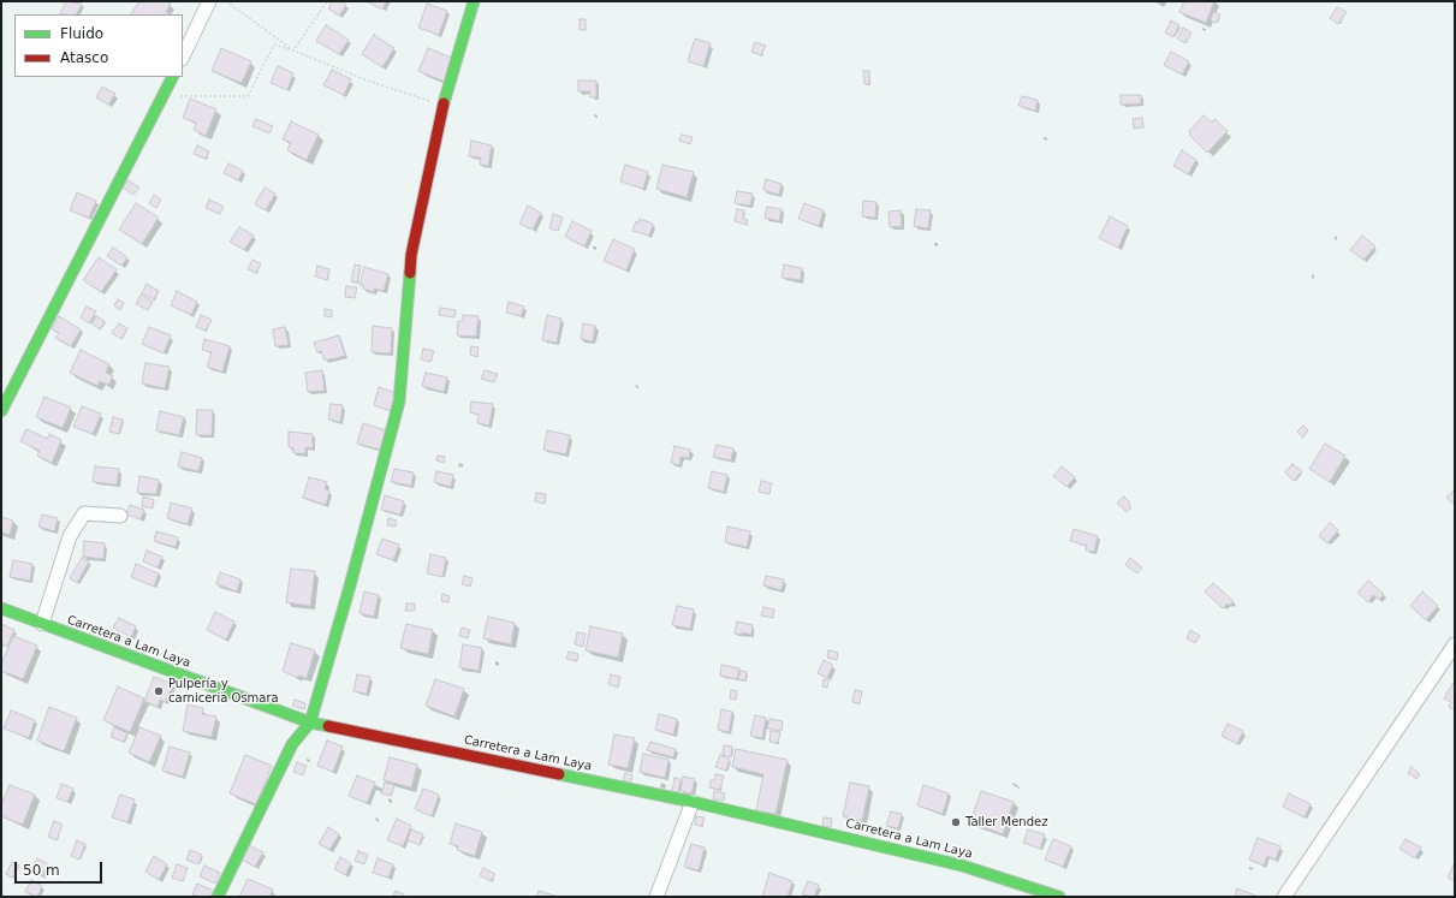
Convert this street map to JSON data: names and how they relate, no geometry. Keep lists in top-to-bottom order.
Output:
{
  "streets": {
    "street": ["Carretera a Lam Laya"]
  },
  "places": ["Pulpería y carniceria Osmara", "Taller Mendez"],
  "legend": ["Fluido", "Atasco"],
  "scale_bar": "50 m"
}
